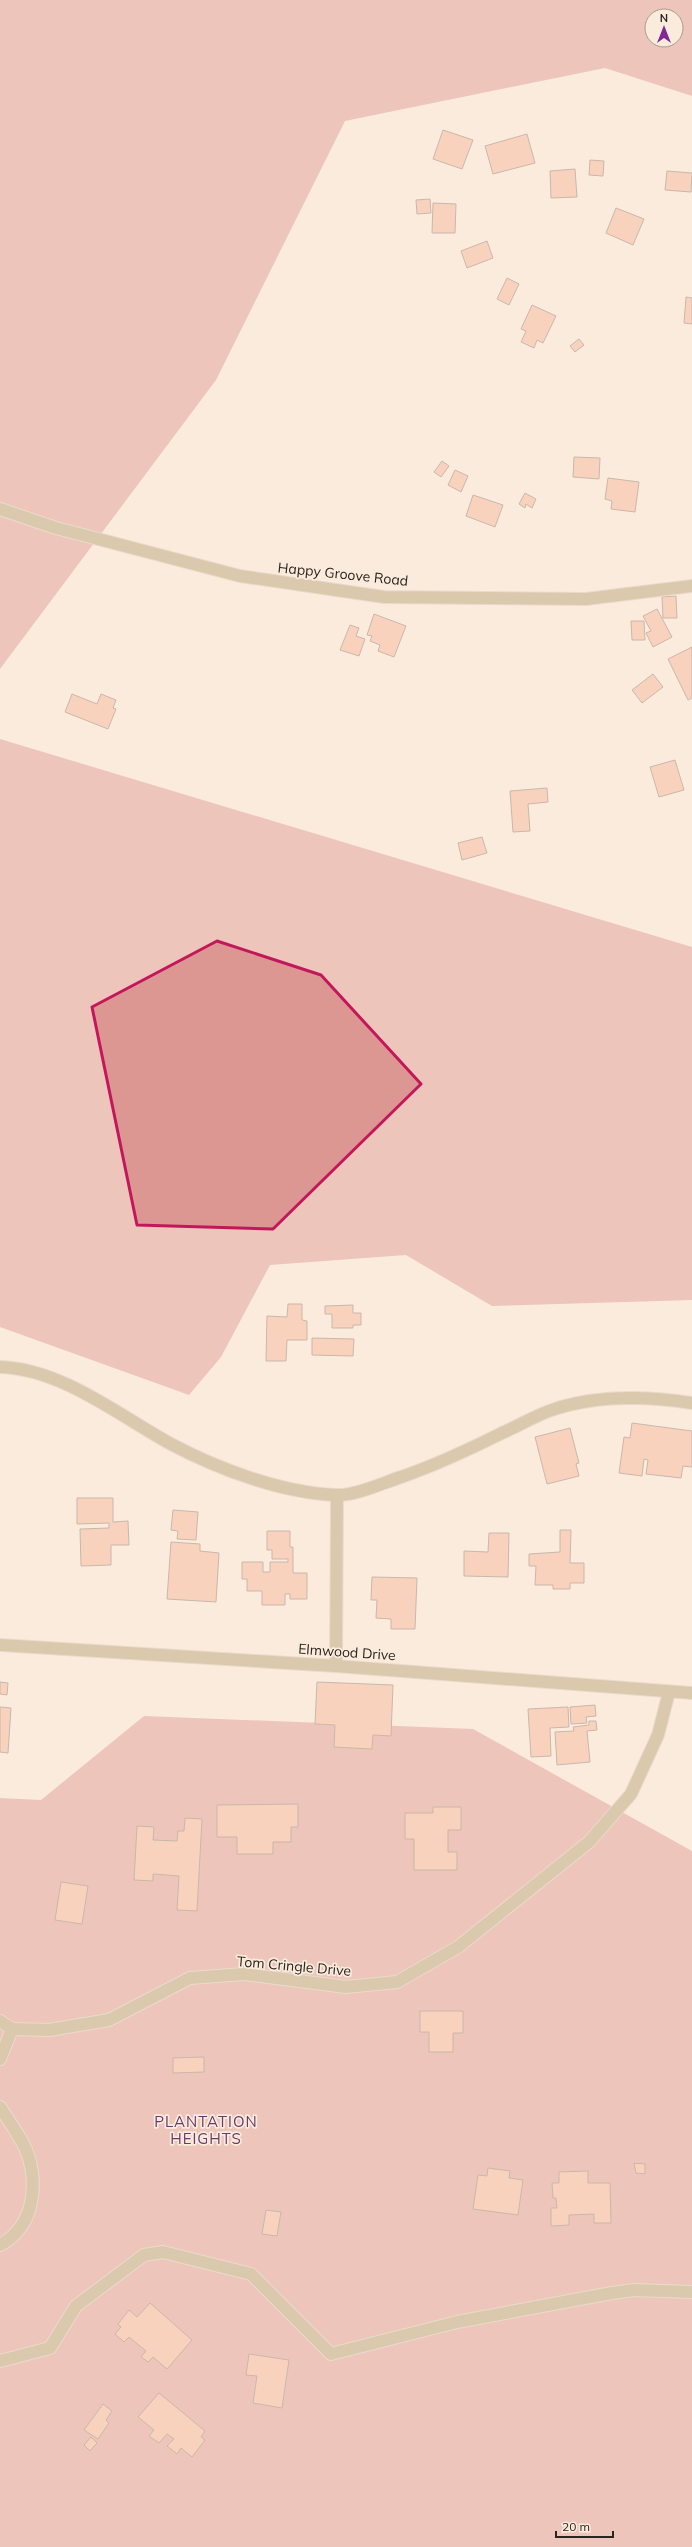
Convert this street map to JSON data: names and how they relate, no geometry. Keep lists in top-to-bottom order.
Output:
{
  "streets": {
    "street": ["Happy Groove Road", "Elmwood Drive", "Tom Cringle Drive"]
  },
  "crossings": [
    ["Elmwood Drive", "Tom Cringle Drive"]
  ],
  "districts": ["PLANTATION HEIGHTS"],
  "scale_bar": "20 m",
  "north": "top"
}
